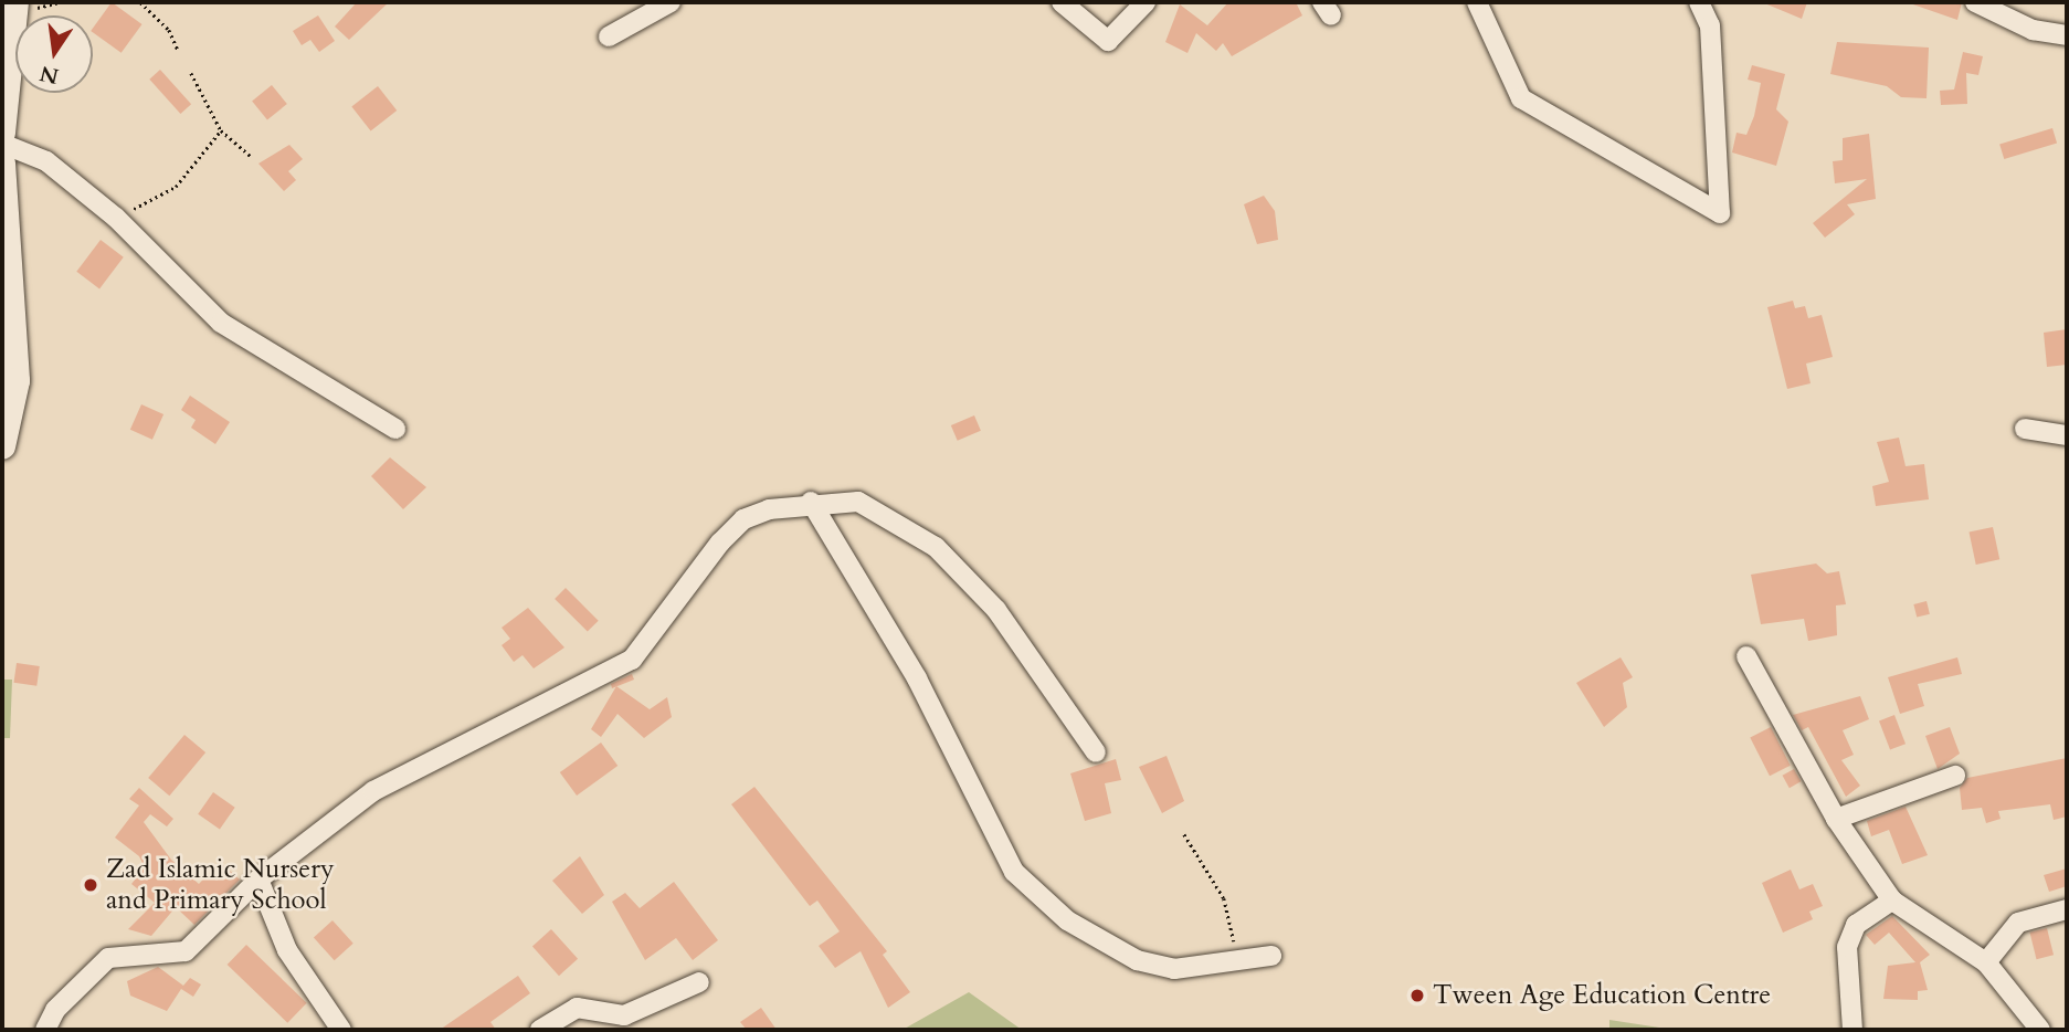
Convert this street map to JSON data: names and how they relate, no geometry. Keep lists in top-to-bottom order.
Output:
{
  "places": ["Zad Islamic Nursery and Primary School", "Tween Age Education Centre"],
  "north": "bottom"
}
